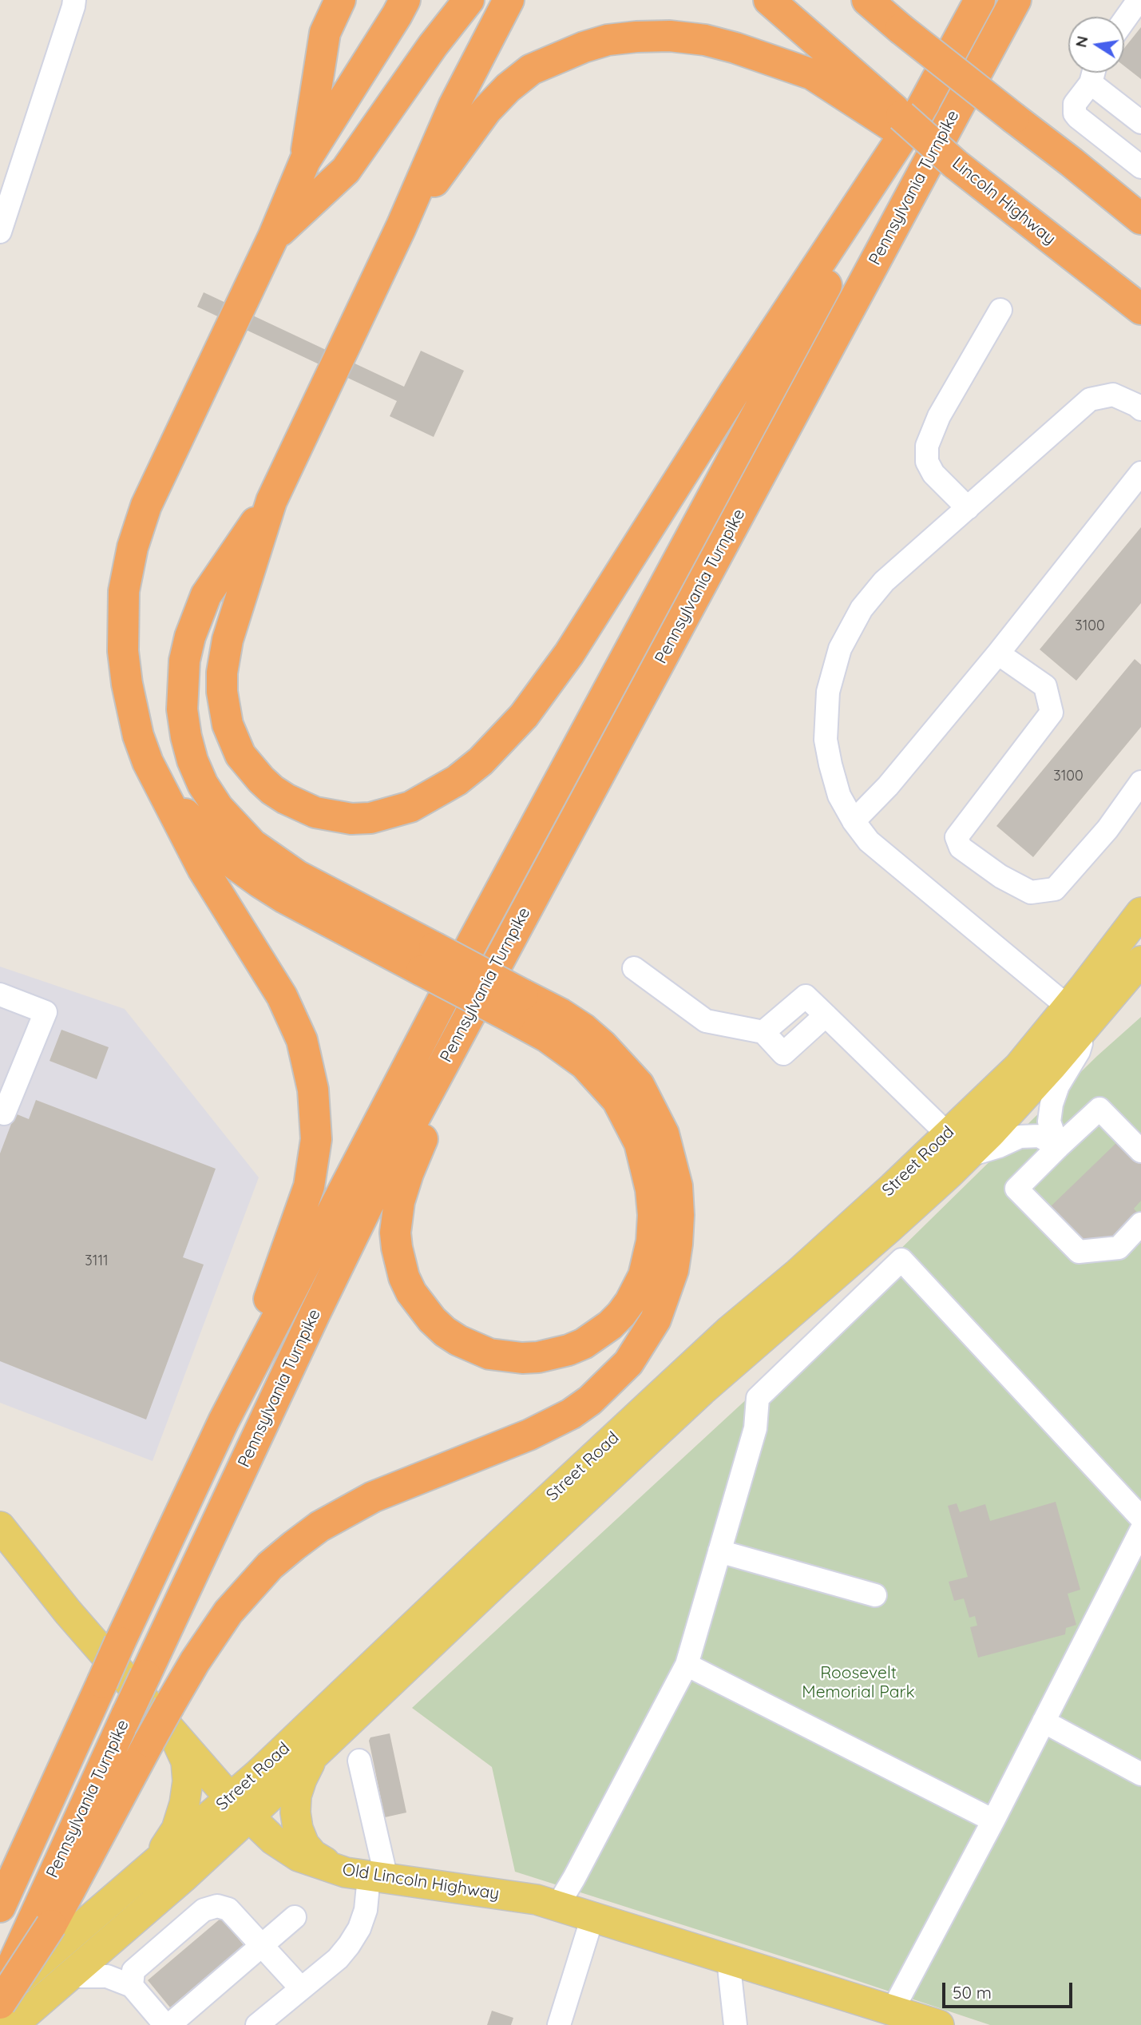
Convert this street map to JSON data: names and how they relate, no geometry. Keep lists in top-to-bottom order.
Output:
{
  "streets": {
    "highway": ["Pennsylvania Turnpike", "Lincoln Highway"],
    "main road": ["Street Road", "Old Lincoln Highway"]
  },
  "crossings": [
    ["Pennsylvania Turnpike", "Lincoln Highway"],
    ["Pennsylvania Turnpike", "Street Road"],
    ["Street Road", "Old Lincoln Highway"]
  ],
  "parks": ["Roosevelt Memorial Park"],
  "house_numbers": ["3100", "3100", "3111"],
  "scale_bar": "50 m",
  "north": "left"
}
